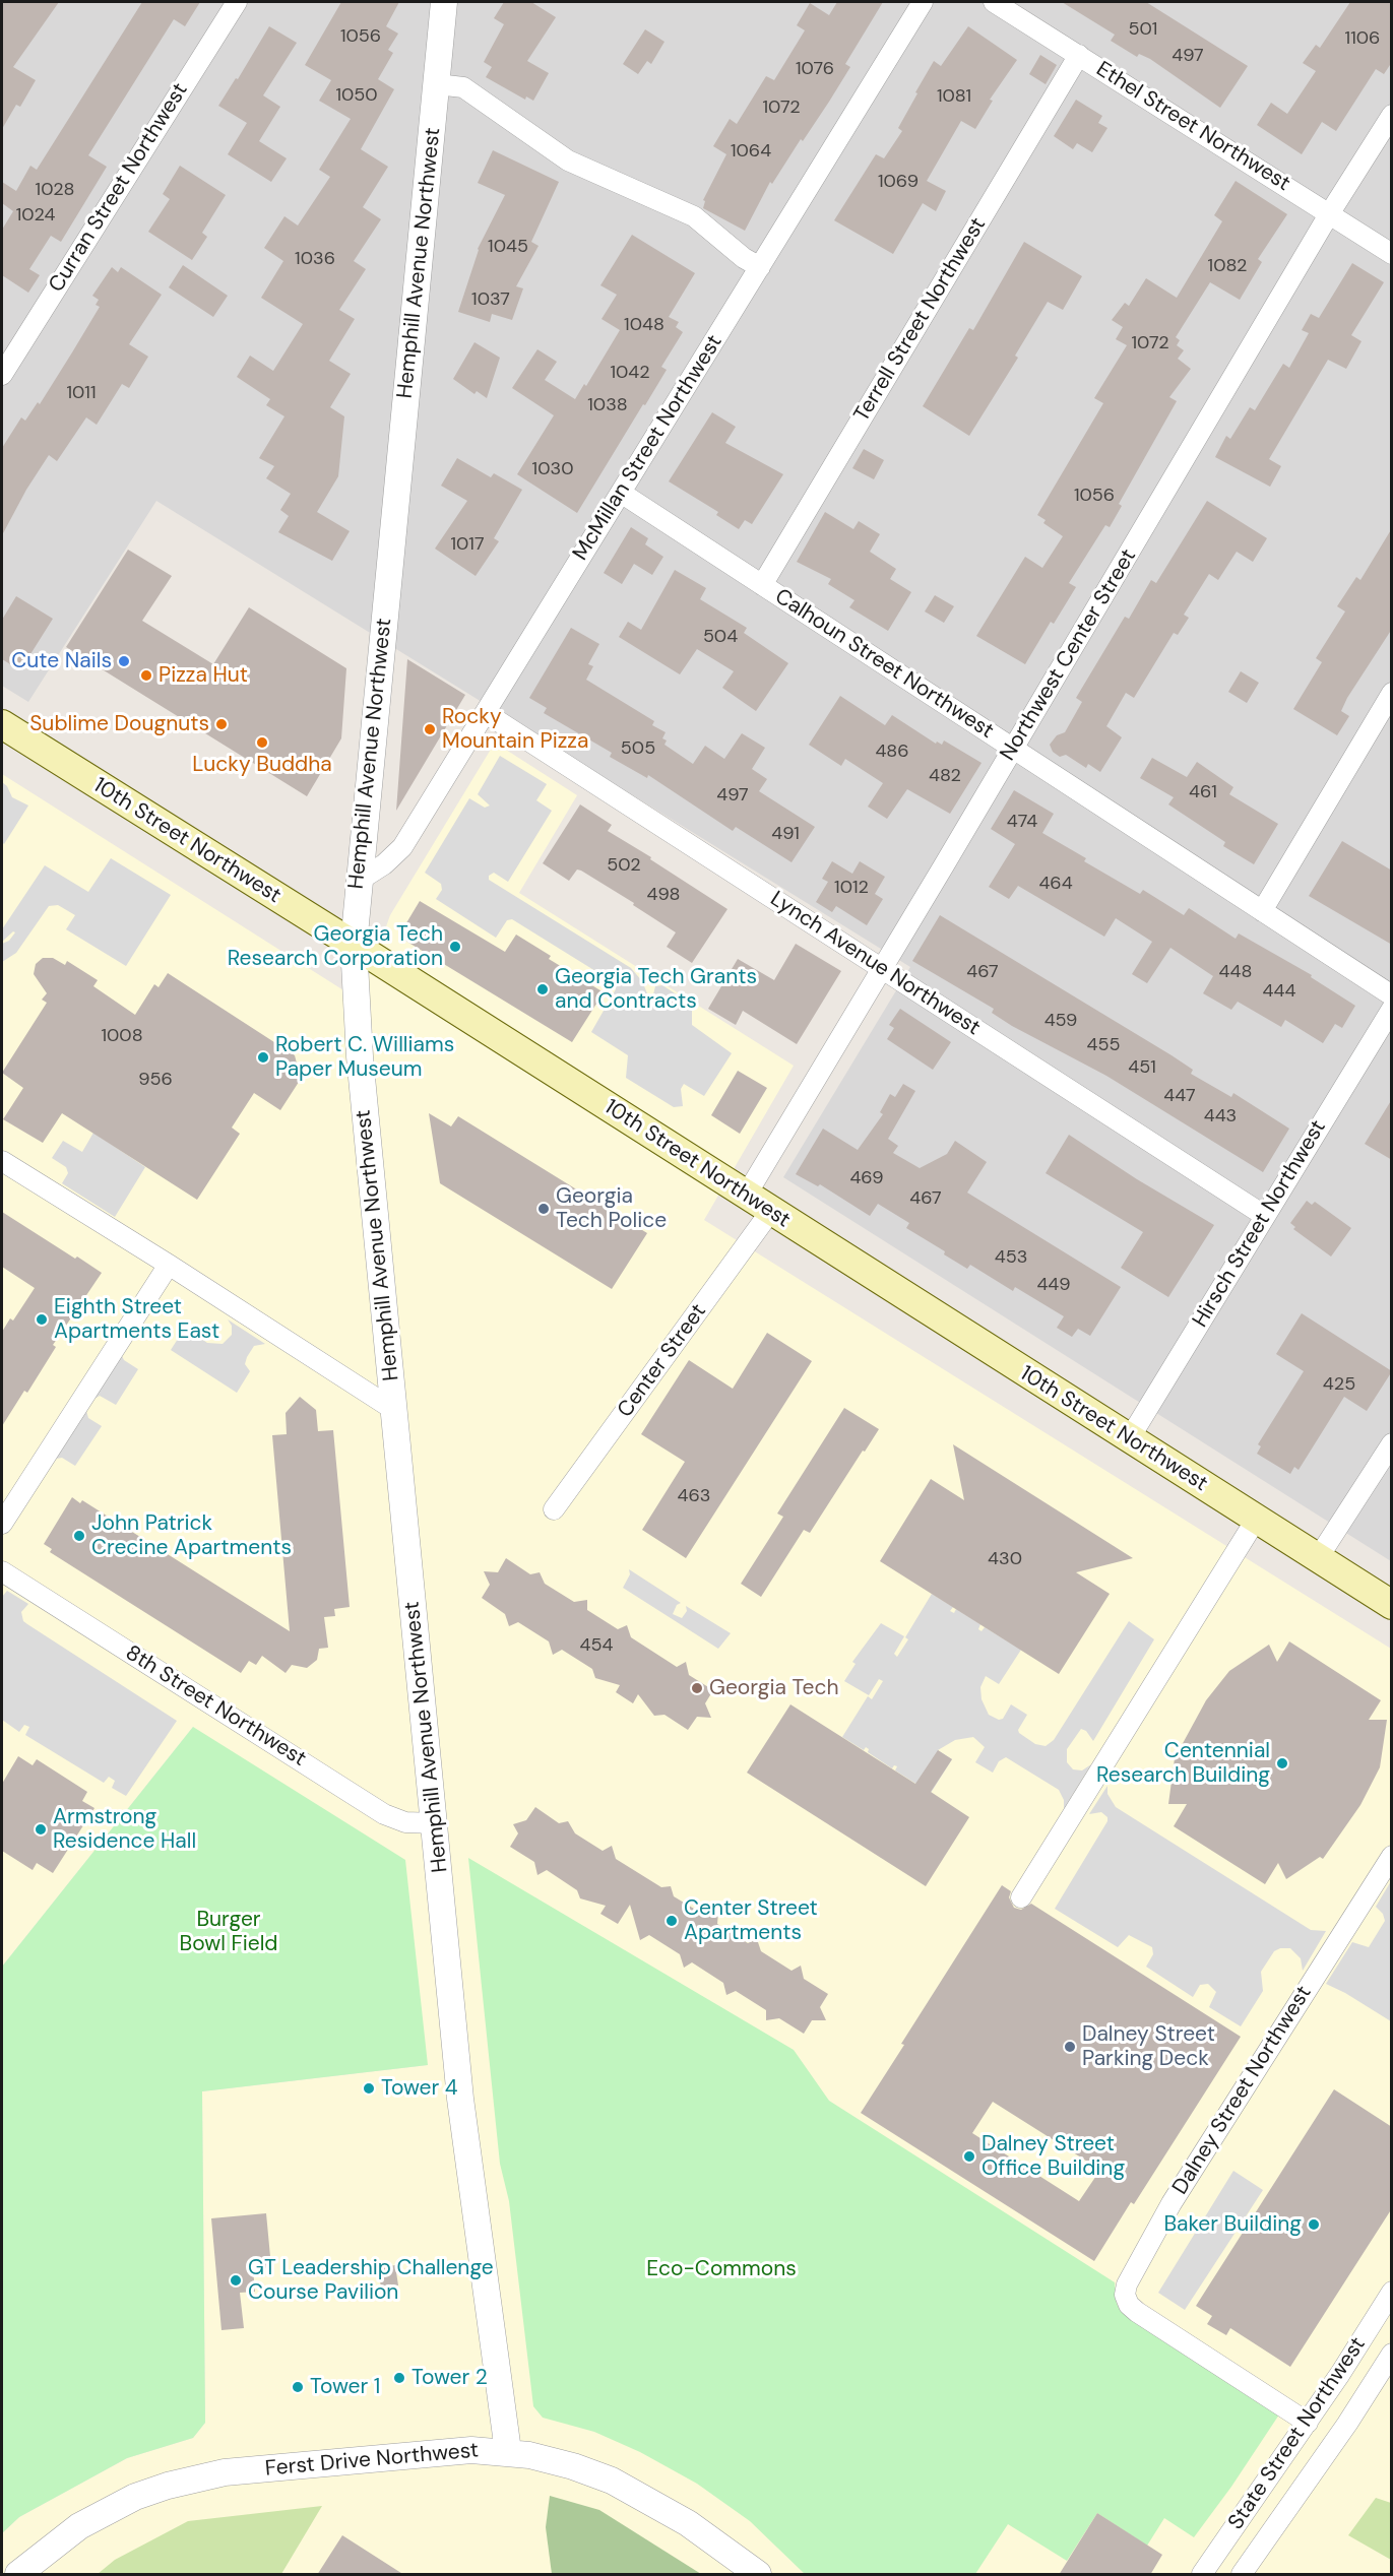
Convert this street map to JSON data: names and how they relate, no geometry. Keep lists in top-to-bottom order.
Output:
{
  "streets": {
    "main road": ["10th Street Northwest"],
    "street": [
      "Ethel Street Northwest",
      "Curran Street Northwest",
      "Hemphill Avenue Northwest",
      "Terrell Street Northwest",
      "McMillan Street Northwest",
      "Northwest Center Street",
      "Calhoun Street Northwest",
      "Lynch Avenue Northwest",
      "Hirsch Street Northwest",
      "Center Street",
      "8th Street Northwest",
      "Dalney Street Northwest",
      "State Street Northwest",
      "Ferst Drive Northwest"
    ]
  },
  "crossings": [
    ["Ethel Street Northwest", "Terrell Street Northwest"],
    ["Ethel Street Northwest", "Northwest Center Street"],
    ["Hemphill Avenue Northwest", "McMillan Street Northwest"],
    ["Hemphill Avenue Northwest", "10th Street Northwest"],
    ["Hemphill Avenue Northwest", "8th Street Northwest"],
    ["Hemphill Avenue Northwest", "Ferst Drive Northwest"],
    ["Terrell Street Northwest", "Calhoun Street Northwest"],
    ["McMillan Street Northwest", "Calhoun Street Northwest"],
    ["McMillan Street Northwest", "Lynch Avenue Northwest"],
    ["Northwest Center Street", "Calhoun Street Northwest"],
    ["Northwest Center Street", "10th Street Northwest"],
    ["Northwest Center Street", "Lynch Avenue Northwest"],
    ["10th Street Northwest", "Hirsch Street Northwest"],
    ["10th Street Northwest", "Center Street"],
    ["Lynch Avenue Northwest", "Hirsch Street Northwest"],
    ["Dalney Street Northwest", "State Street Northwest"]
  ],
  "parks": ["Burger Bowl Field", "Eco-Commons"],
  "places": [
    "Cute Nails",
    "Pizza Hut",
    "Sublime Dougnuts",
    "Rocky Mountain Pizza",
    "Lucky Buddha",
    "Georgia Tech Research Corporation",
    "Georgia Tech Grants and Contracts",
    "Robert C. Williams Paper Museum",
    "Georgia Tech Police",
    "Eighth Street Apartments East",
    "John Patrick Crecine Apartments",
    "Georgia Tech",
    "Centennial Research Building",
    "Armstrong Residence Hall",
    "Center Street Apartments",
    "Dalney Street Parking Deck",
    "Tower 4",
    "Dalney Street Office Building",
    "Baker Building",
    "GT Leadership Challenge Course Pavilion",
    "Tower 2",
    "Tower 1"
  ],
  "house_numbers": [
    "501",
    "1056",
    "1106",
    "497",
    "1076",
    "1050",
    "1081",
    "1072",
    "1064",
    "1069",
    "1028",
    "1024",
    "1045",
    "1036",
    "1082",
    "1037",
    "1048",
    "1072",
    "1042",
    "1011",
    "1038",
    "1030",
    "1056",
    "1017",
    "504",
    "505",
    "486",
    "482",
    "461",
    "497",
    "474",
    "491",
    "502",
    "464",
    "1012",
    "498",
    "467",
    "448",
    "444",
    "459",
    "1008",
    "455",
    "451",
    "956",
    "447",
    "443",
    "469",
    "467",
    "453",
    "449",
    "425",
    "463",
    "430",
    "454"
  ]
}
